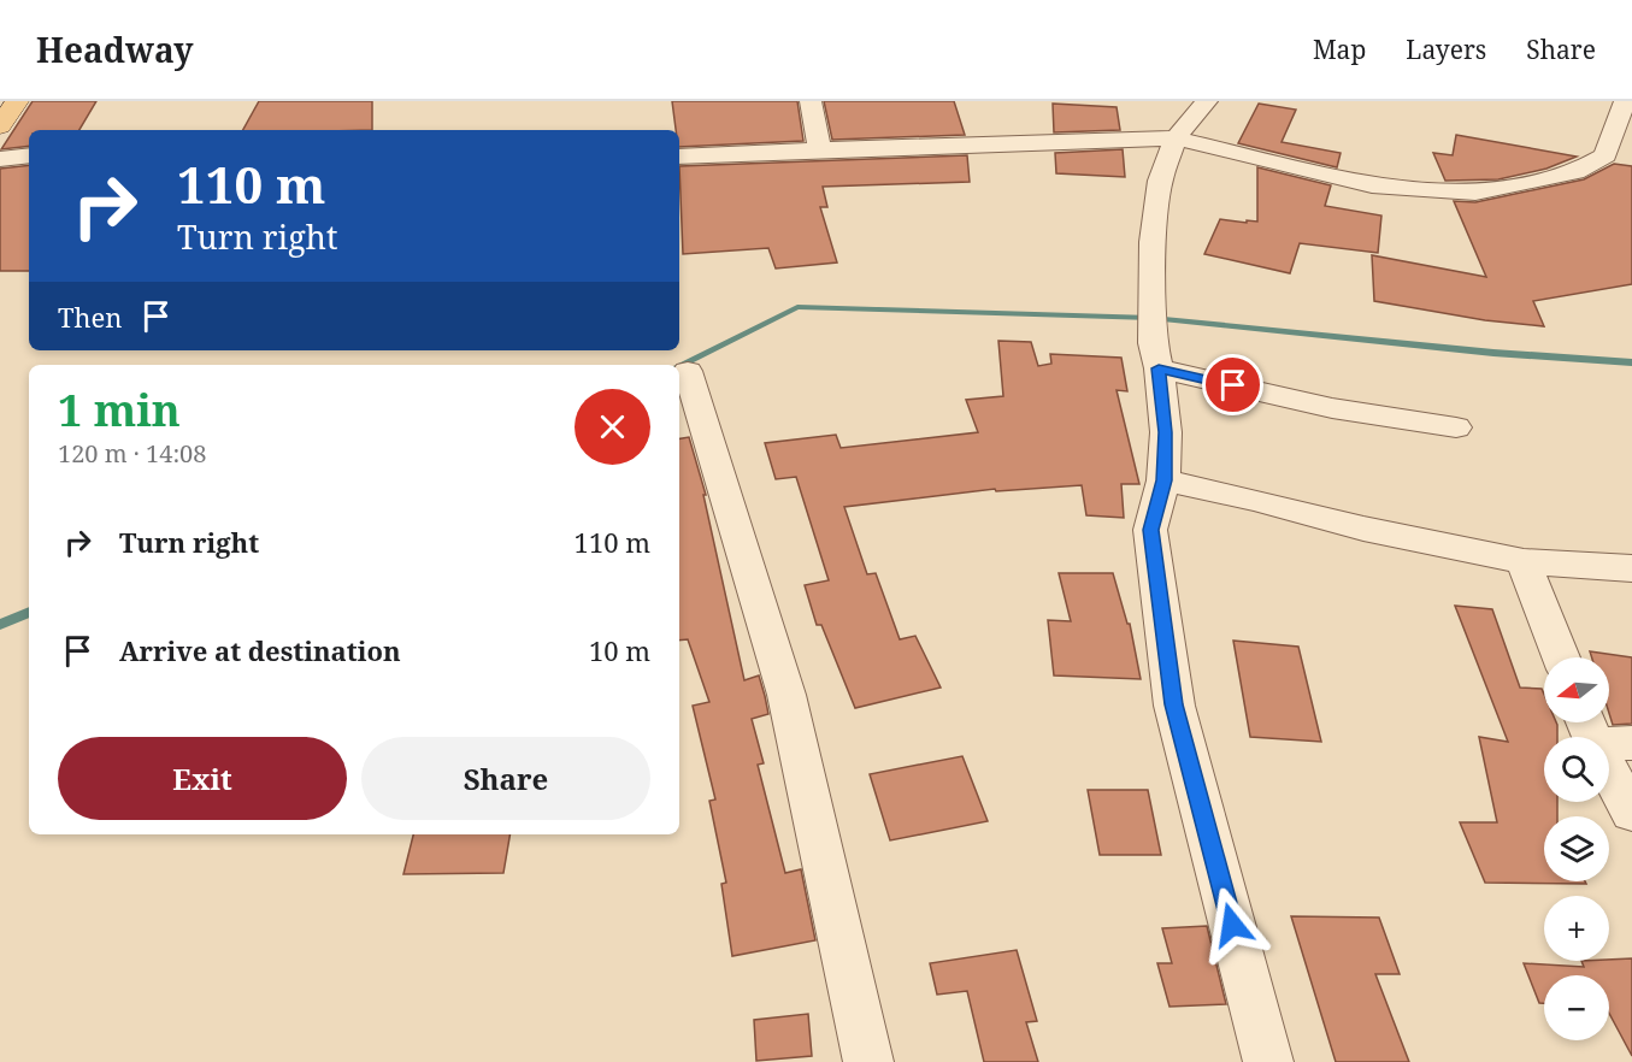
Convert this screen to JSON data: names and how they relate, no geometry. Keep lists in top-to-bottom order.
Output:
{
  "north": "left",
  "page": {
    "header": "Headway",
    "nav": ["Map", "Layers", "Share"],
    "turn": ["110 m", "Turn right"],
    "then": "Then",
    "heading": ["1 min", "120 m · 14:08"],
    "list": [
      {
        "name": "Turn right",
        "value": "110 m"
      },
      {
        "name": "Arrive at destination",
        "value": "10 m"
      }
    ],
    "map_buttons": ["+", "−"],
    "buttons": ["Exit", "Share"]
  }
}
